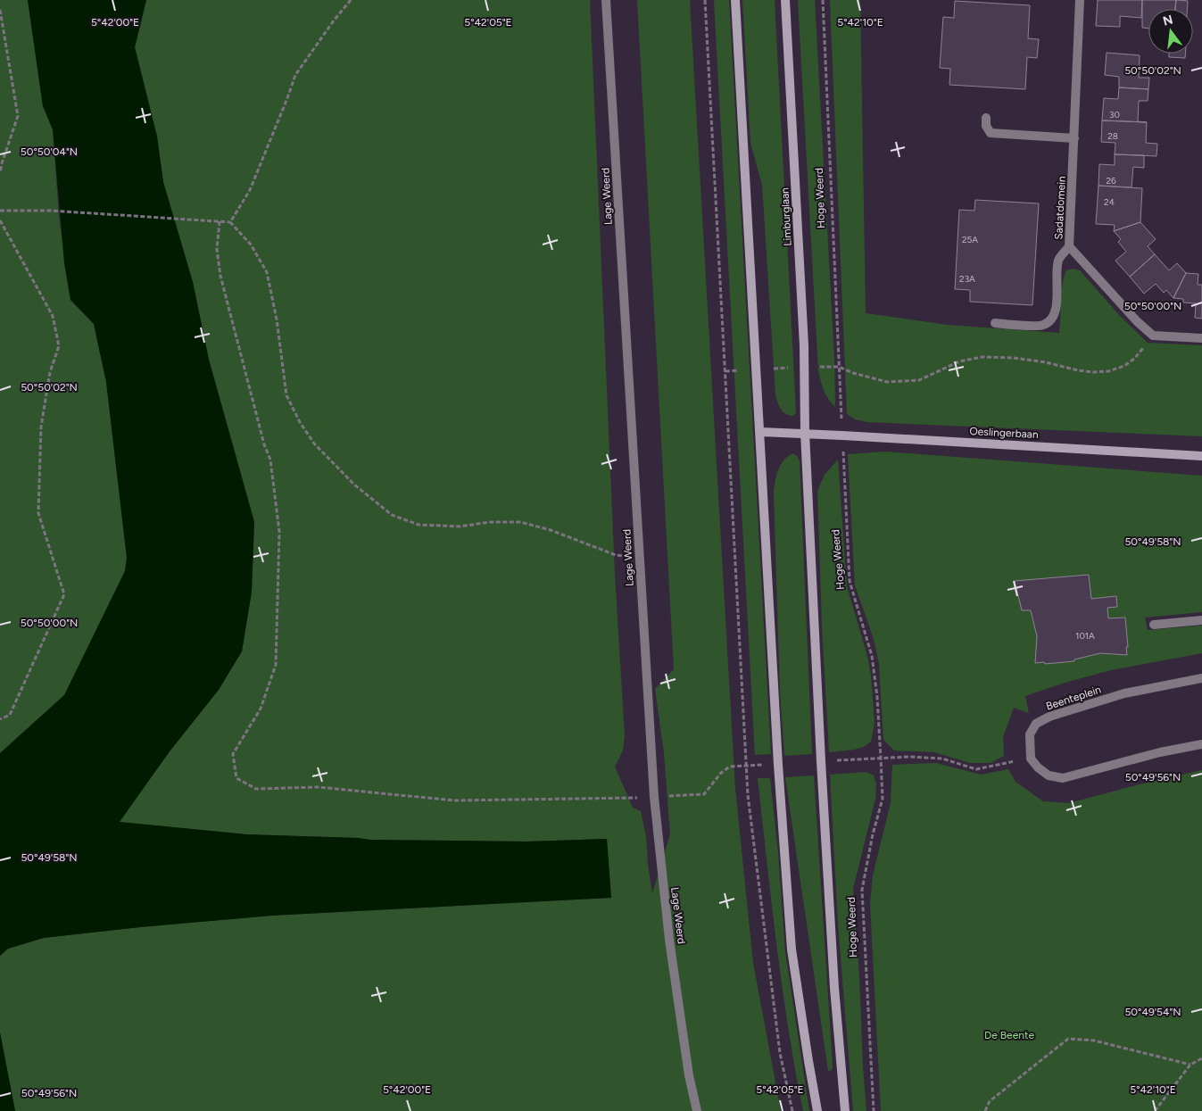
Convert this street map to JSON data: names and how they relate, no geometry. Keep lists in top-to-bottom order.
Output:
{
  "streets": {
    "main road": ["Hoge Weerd", "Limburglaan", "Oeslingerbaan"],
    "street": ["Lage Weerd", "Sadatdomein", "Beenteplein"]
  },
  "crossings": [
    ["Hoge Weerd", "Limburglaan"],
    ["Hoge Weerd", "Oeslingerbaan"],
    ["Limburglaan", "Oeslingerbaan"]
  ],
  "parks": ["De Beente"],
  "house_numbers": [
    "30",
    "28",
    "26",
    "24",
    "25A",
    "23A",
    "101A"
  ],
  "north": "top",
  "coordinates": [
    "5°42'00\"E",
    "5°42'05\"E",
    "5°42'10\"E",
    "50°50'02\"N",
    "50°50'04\"N",
    "50°50'00\"N",
    "50°49'58\"N",
    "50°49'56\"N",
    "50°49'54\"N"
  ]
}
